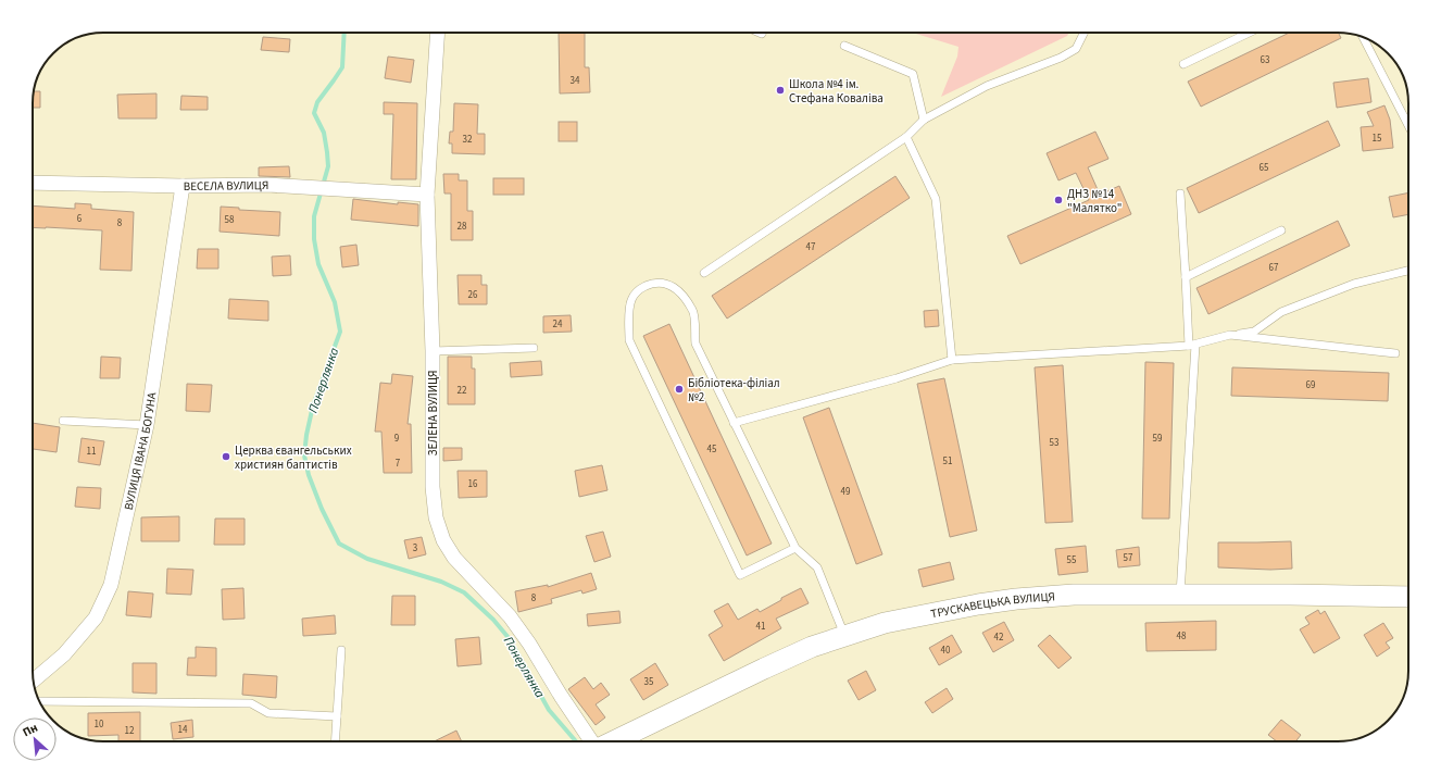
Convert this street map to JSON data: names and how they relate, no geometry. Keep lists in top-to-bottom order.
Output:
{
  "streets": {
    "main road": ["ТРУСКАВЕЦЬКА ВУЛИЦЯ"],
    "street": ["ВЕСЕЛА ВУЛИЦЯ", "ЗЕЛЕНА ВУЛИЦЯ", "ВУЛИЦЯ ІВАНА БОГУНА"]
  },
  "crossings": [
    ["ВЕСЕЛА ВУЛИЦЯ", "ЗЕЛЕНА ВУЛИЦЯ"],
    ["ВЕСЕЛА ВУЛИЦЯ", "ВУЛИЦЯ ІВАНА БОГУНА"]
  ],
  "water": ["Понерлянка"],
  "places": [
    "Школа №4 ім. Стефана Коваліва",
    "ДНЗ №14 \"Малятко\"",
    "Бібліотека-філіал №2",
    "Церква євангельських християн баптистів"
  ],
  "house_numbers": [
    "63",
    "34",
    "15",
    "32",
    "65",
    "6",
    "58",
    "8",
    "28",
    "47",
    "67",
    "26",
    "24",
    "69",
    "22",
    "9",
    "59",
    "53",
    "45",
    "11",
    "51",
    "7",
    "16",
    "49",
    "3",
    "57",
    "55",
    "8",
    "41",
    "48",
    "42",
    "40",
    "35",
    "10",
    "14",
    "12"
  ],
  "north": "top left"
}
